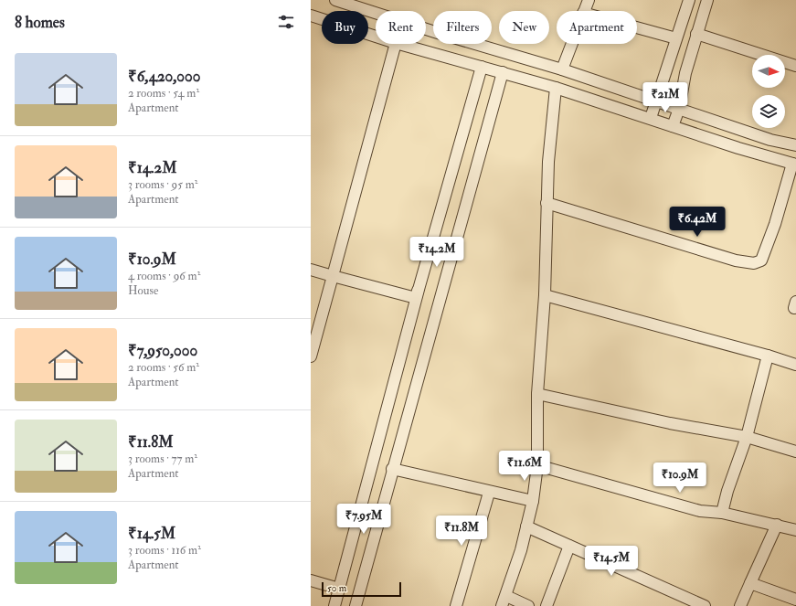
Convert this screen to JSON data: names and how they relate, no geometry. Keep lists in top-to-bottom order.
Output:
{
  "scale_bar": "50 m",
  "north": "right",
  "page": {
    "heading": "8 homes",
    "chip": [
      "Buy",
      "Rent",
      "Filters",
      "New",
      "Apartment"
    ],
    "list": [
      {
        "name": "₹6,420,000",
        "note": "2 rooms · 54 m² · Apartment"
      },
      {
        "name": "₹14.2M",
        "note": "3 rooms · 95 m² · Apartment"
      },
      {
        "name": "₹10.9M",
        "note": "4 rooms · 96 m² · House"
      },
      {
        "name": "₹7,950,000",
        "note": "2 rooms · 56 m² · Apartment"
      },
      {
        "name": "₹11.8M",
        "note": "3 rooms · 77 m² · Apartment"
      },
      {
        "name": "₹14.5M",
        "note": "3 rooms · 116 m² · Apartment"
      }
    ],
    "price": [
      "₹21M",
      "₹6.42M",
      "₹14.2M",
      "₹11.6M",
      "₹10.9M",
      "₹7.95M",
      "₹11.8M",
      "₹14.5M"
    ],
    "scale": "50 m"
  }
}
